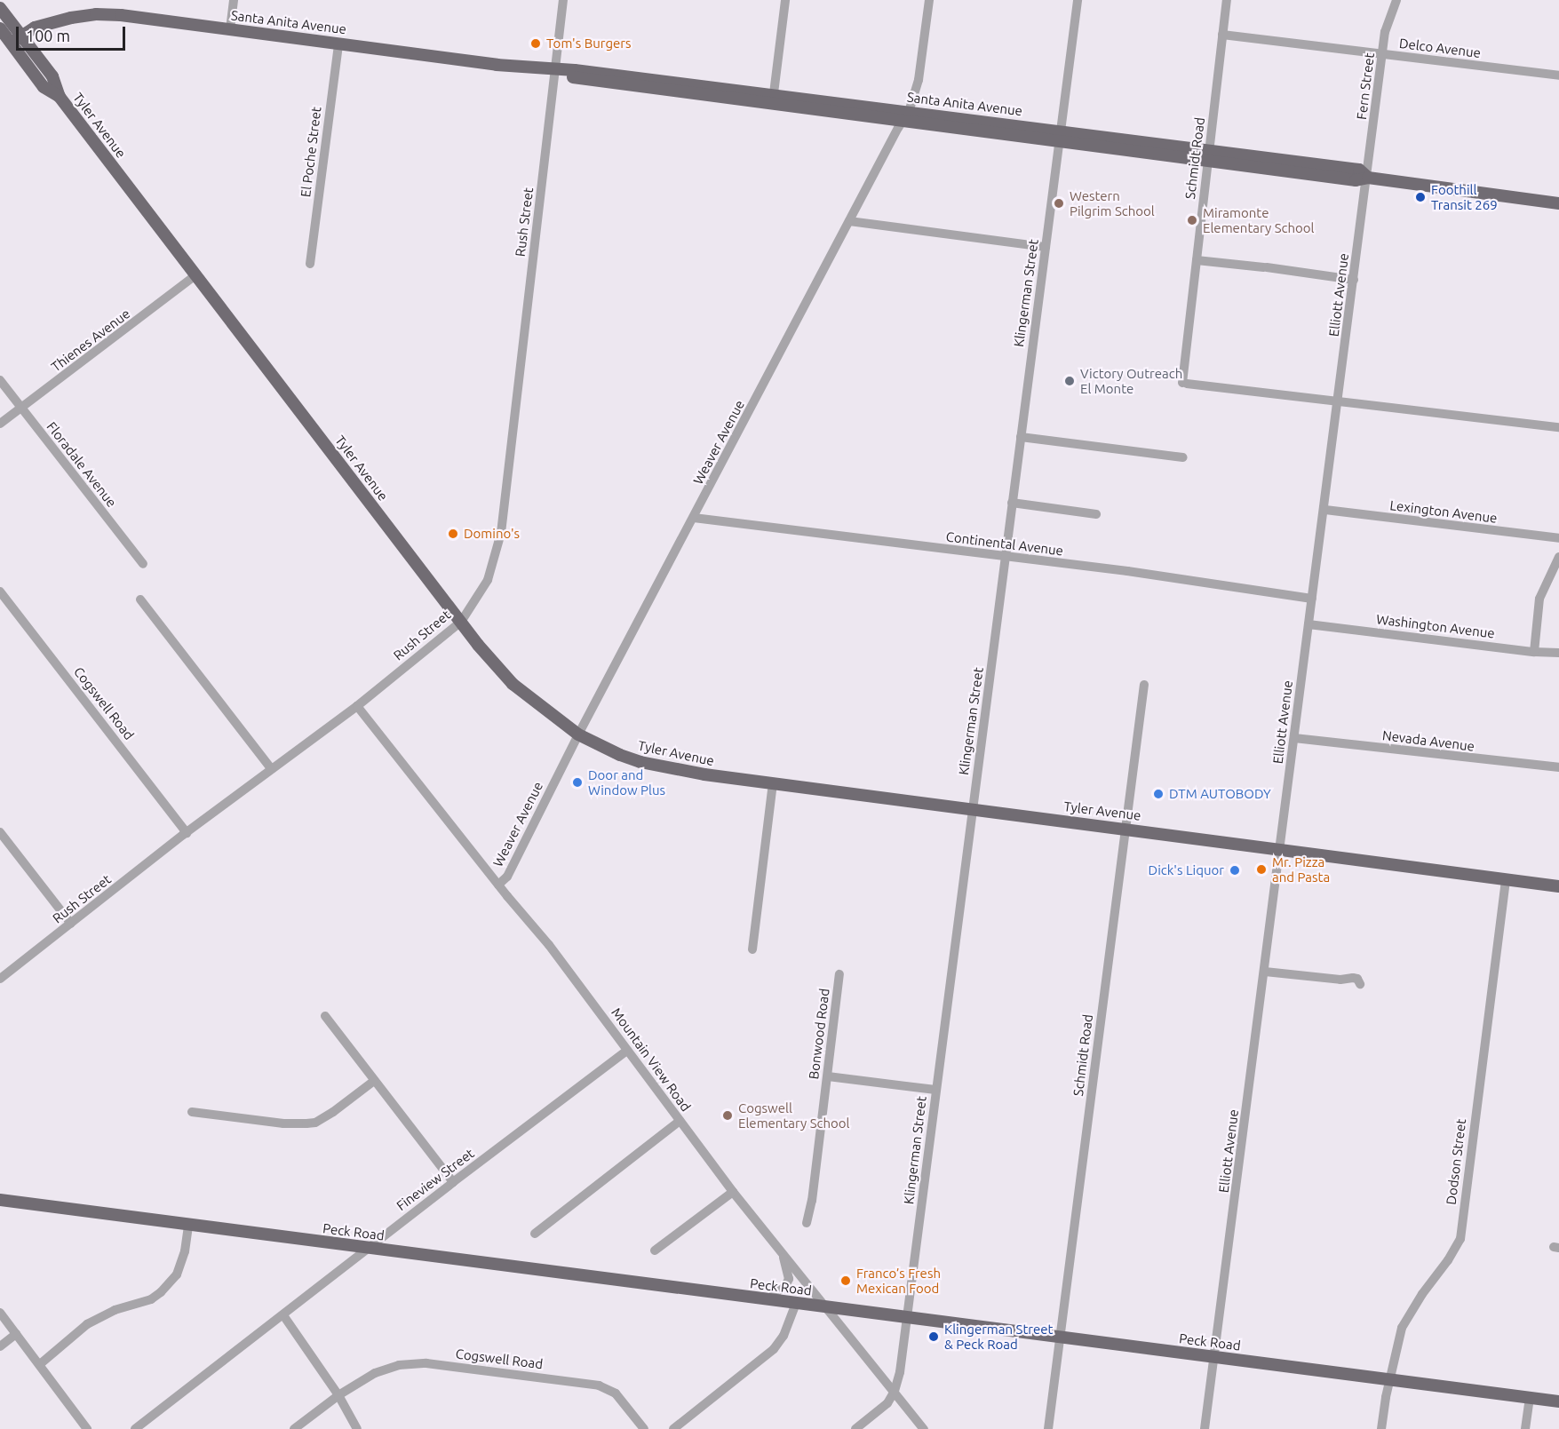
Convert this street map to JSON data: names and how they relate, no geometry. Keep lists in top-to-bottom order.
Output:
{
  "streets": {
    "main road": ["Santa Anita Avenue", "Tyler Avenue", "Peck Road"],
    "street": [
      "Delco Avenue",
      "Fern Street",
      "El Poche Street",
      "Schmidt Road",
      "Rush Street",
      "Klingerman Street",
      "Elliott Avenue",
      "Thienes Avenue",
      "Weaver Avenue",
      "Floradale Avenue",
      "Lexington Avenue",
      "Continental Avenue",
      "Washington Avenue",
      "Cogswell Road",
      "Nevada Avenue",
      "Bonwood Road",
      "Mountain View Road",
      "Dodson Street",
      "Fineview Street"
    ]
  },
  "crossings": [
    ["Santa Anita Avenue", "Fern Street"],
    ["Santa Anita Avenue", "Tyler Avenue"],
    ["Santa Anita Avenue", "El Poche Street"],
    ["Santa Anita Avenue", "Schmidt Road"],
    ["Santa Anita Avenue", "Rush Street"],
    ["Santa Anita Avenue", "Klingerman Street"],
    ["Santa Anita Avenue", "Elliott Avenue"],
    ["Santa Anita Avenue", "Weaver Avenue"],
    ["Delco Avenue", "Fern Street"],
    ["Delco Avenue", "Schmidt Road"],
    ["Fern Street", "Elliott Avenue"],
    ["Tyler Avenue", "Schmidt Road"],
    ["Tyler Avenue", "Rush Street"],
    ["Tyler Avenue", "Klingerman Street"],
    ["Tyler Avenue", "Elliott Avenue"],
    ["Tyler Avenue", "Thienes Avenue"],
    ["Tyler Avenue", "Weaver Avenue"],
    ["Tyler Avenue", "Dodson Street"],
    ["Schmidt Road", "Elliott Avenue"],
    ["Schmidt Road", "Peck Road"],
    ["Rush Street", "Cogswell Road"],
    ["Rush Street", "Mountain View Road"],
    ["Klingerman Street", "Continental Avenue"],
    ["Klingerman Street", "Mountain View Road"],
    ["Klingerman Street", "Peck Road"],
    ["Elliott Avenue", "Lexington Avenue"],
    ["Elliott Avenue", "Continental Avenue"],
    ["Elliott Avenue", "Washington Avenue"],
    ["Elliott Avenue", "Nevada Avenue"],
    ["Elliott Avenue", "Peck Road"],
    ["Thienes Avenue", "Floradale Avenue"],
    ["Weaver Avenue", "Continental Avenue"],
    ["Weaver Avenue", "Mountain View Road"],
    ["Mountain View Road", "Fineview Street"],
    ["Mountain View Road", "Peck Road"],
    ["Dodson Street", "Peck Road"],
    ["Fineview Street", "Peck Road"]
  ],
  "places": [
    "Tom's Burgers",
    "Foothill Transit 269",
    "Western Pilgrim School",
    "Miramonte Elementary School",
    "Victory Outreach El Monte",
    "Domino's",
    "Door and Window Plus",
    "DTM AUTOBODY",
    "Mr. Pizza and Pasta",
    "Dick's Liquor",
    "Cogswell Elementary School",
    "Franco’s Fresh Mexican Food",
    "Klingerman Street & Peck Road"
  ],
  "scale_bar": "100 m"
}
